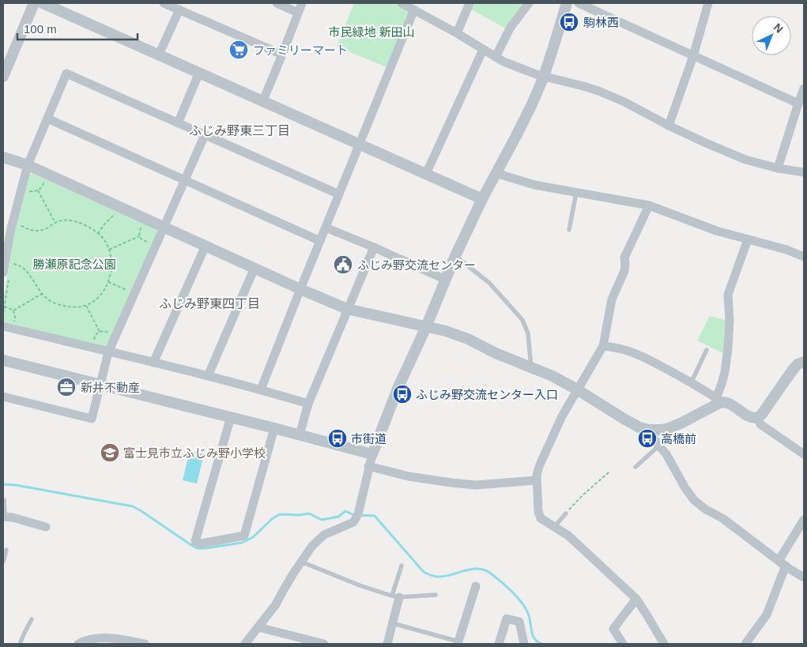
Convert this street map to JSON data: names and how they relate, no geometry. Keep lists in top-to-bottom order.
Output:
{
  "districts": ["ふじみ野東三丁目", "ふじみ野東四丁目"],
  "parks": ["市民緑地 新田山", "勝瀬原記念公園"],
  "places": {
    "bus stop": [
      "駒林西",
      "ふじみ野交流センター入口",
      "市街道",
      "高橋前"
    ],
    "supermarket": ["ファミリーマート"],
    "public building": ["ふじみ野交流センター"],
    "office": ["新井不動産"],
    "school or university": ["富士見市立ふじみ野小学校"]
  },
  "scale_bar": "100 m",
  "north": "top right"
}
